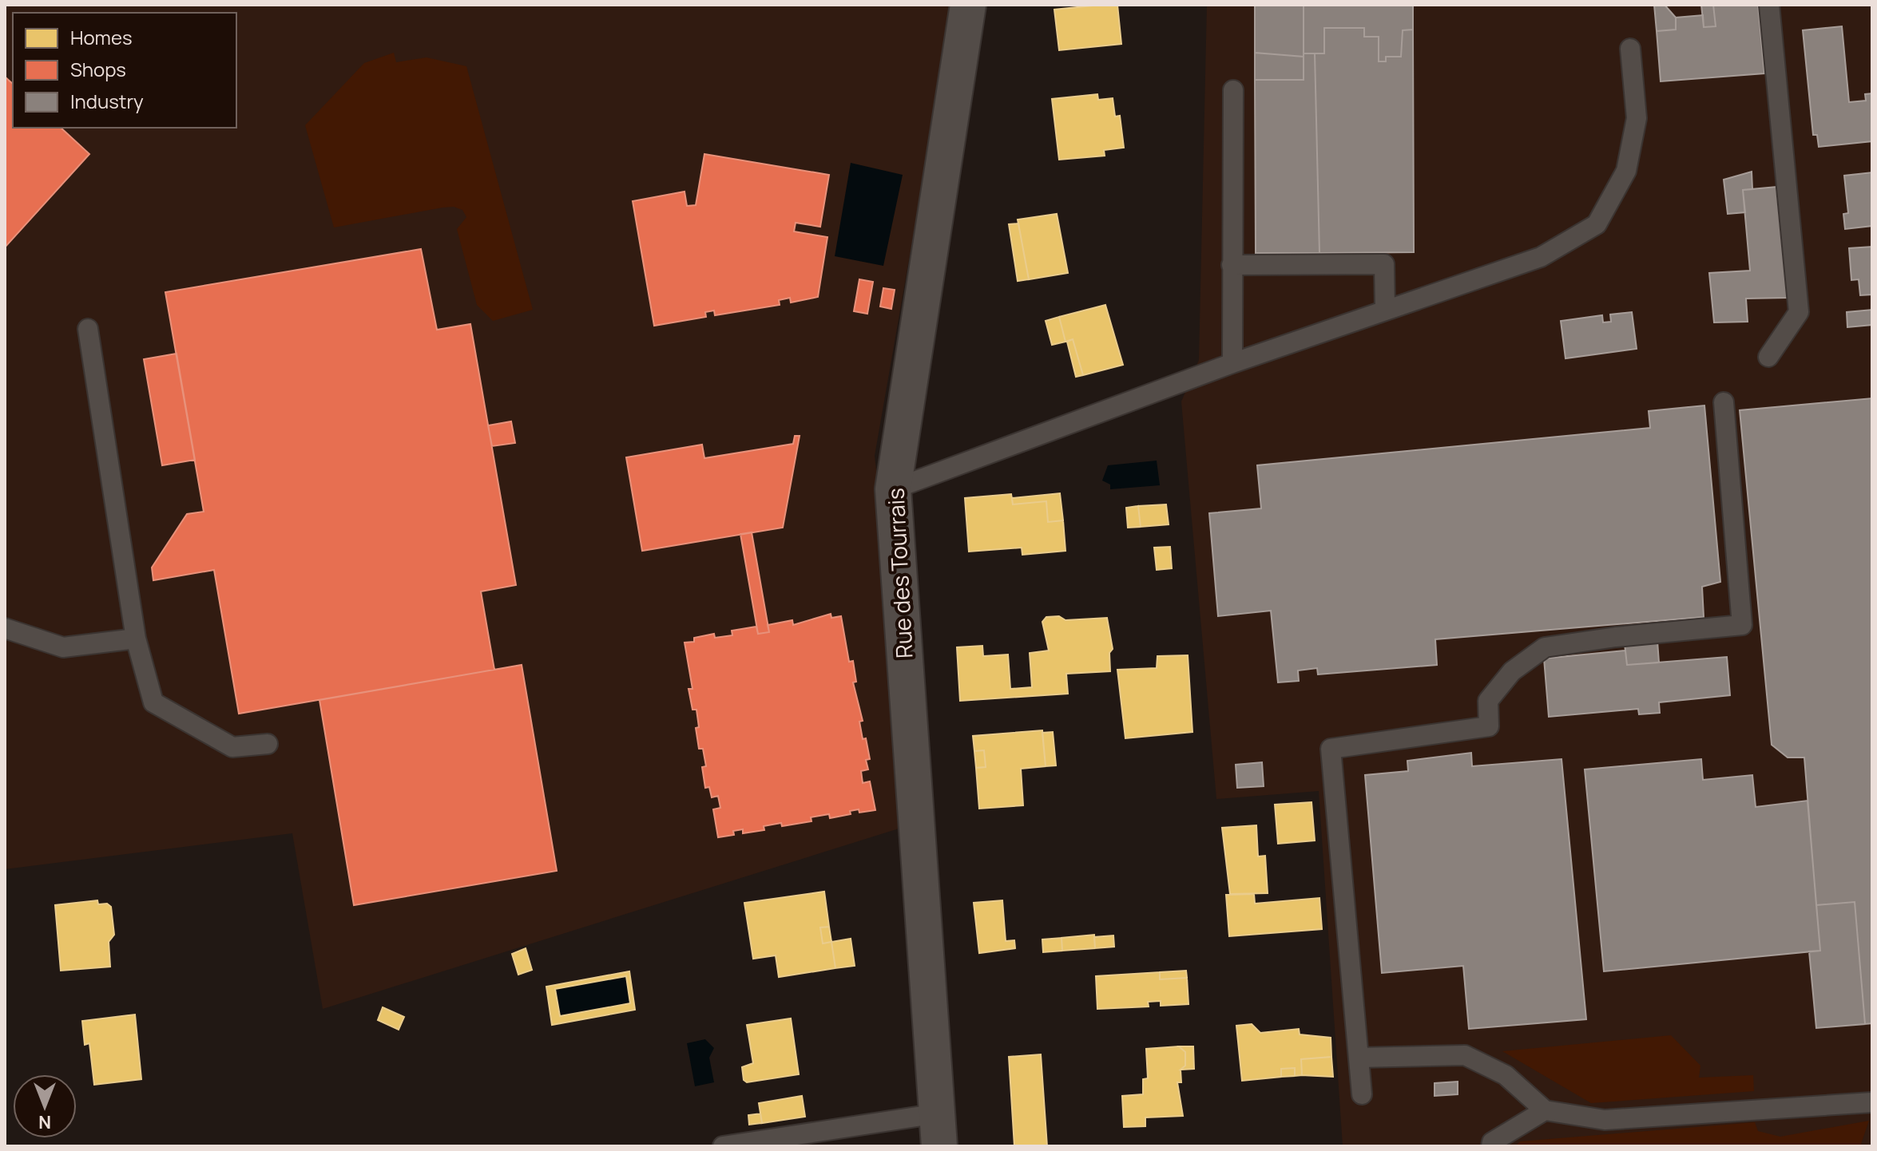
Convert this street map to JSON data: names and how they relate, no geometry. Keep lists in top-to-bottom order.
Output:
{
  "streets": {
    "street": ["Rue des Tourrais"]
  },
  "legend": ["Homes", "Shops", "Industry"],
  "north": "bottom"
}
